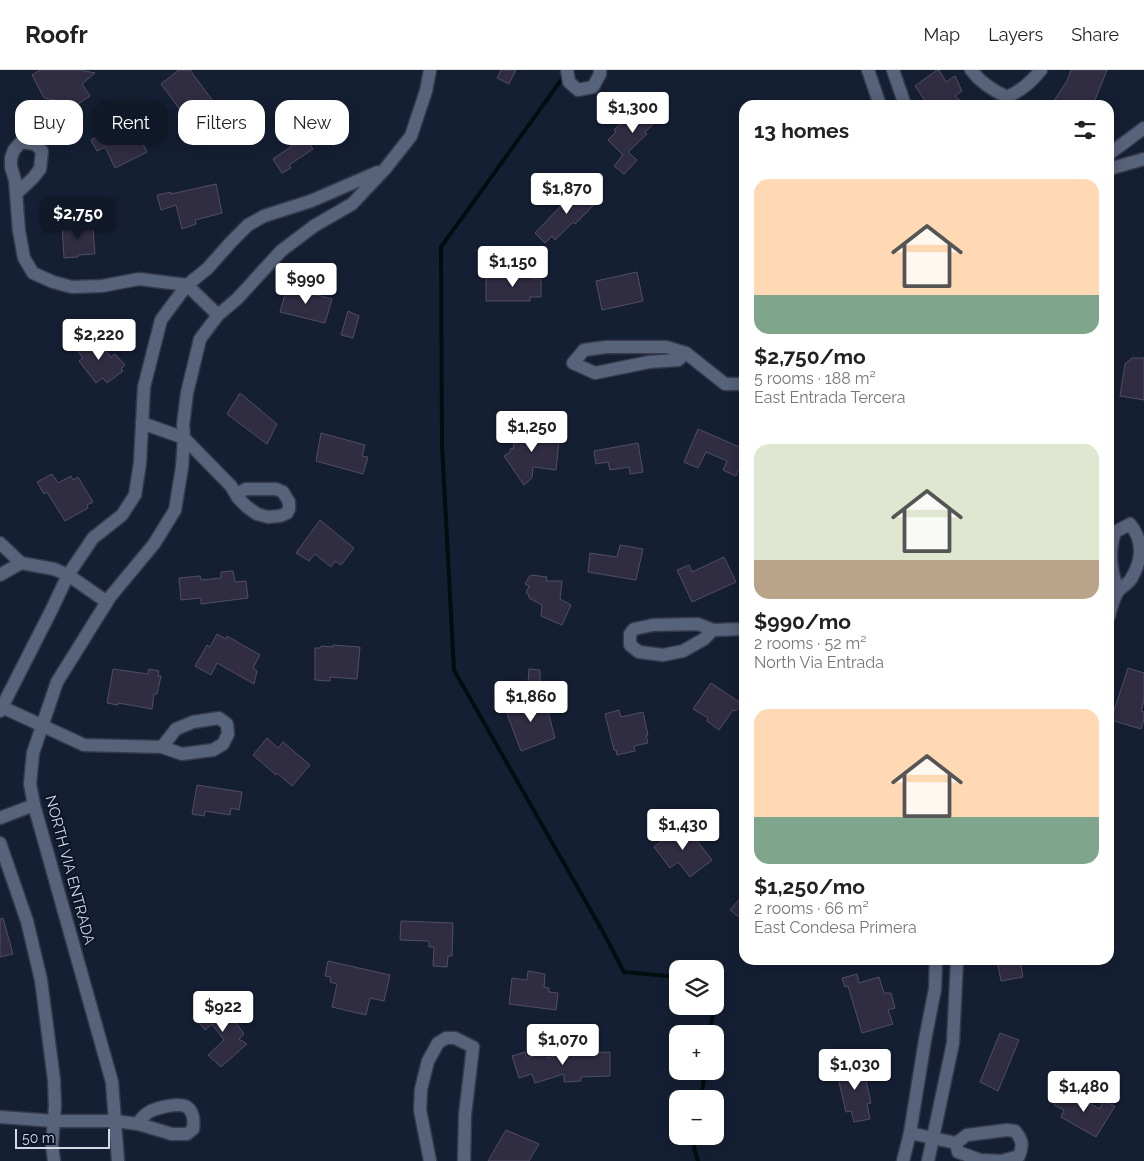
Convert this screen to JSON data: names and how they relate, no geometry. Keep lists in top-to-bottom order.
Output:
{
  "streets": {
    "street": ["NORTH VIA ENTRADA"]
  },
  "scale_bar": "50 m",
  "page": {
    "header": "Roofr",
    "nav": ["Map", "Layers", "Share"],
    "price": [
      "$1,300",
      "$1,870",
      "$2,750",
      "$1,150",
      "$990",
      "$2,220",
      "$1,250",
      "$1,860",
      "$1,430",
      "$922",
      "$1,070",
      "$1,030",
      "$1,480"
    ],
    "chip": [
      "Buy",
      "Rent",
      "Filters",
      "New"
    ],
    "heading": "13 homes",
    "list": [
      {
        "name": "$2,750/mo",
        "note": "5 rooms · 188 m² · East Entrada Tercera"
      },
      {
        "name": "$990/mo",
        "note": "2 rooms · 52 m² · North Via Entrada"
      },
      {
        "name": "$1,250/mo",
        "note": "2 rooms · 66 m² · East Condesa Primera"
      }
    ],
    "map_buttons": ["+", "−"],
    "scale": "50 m"
  }
}
